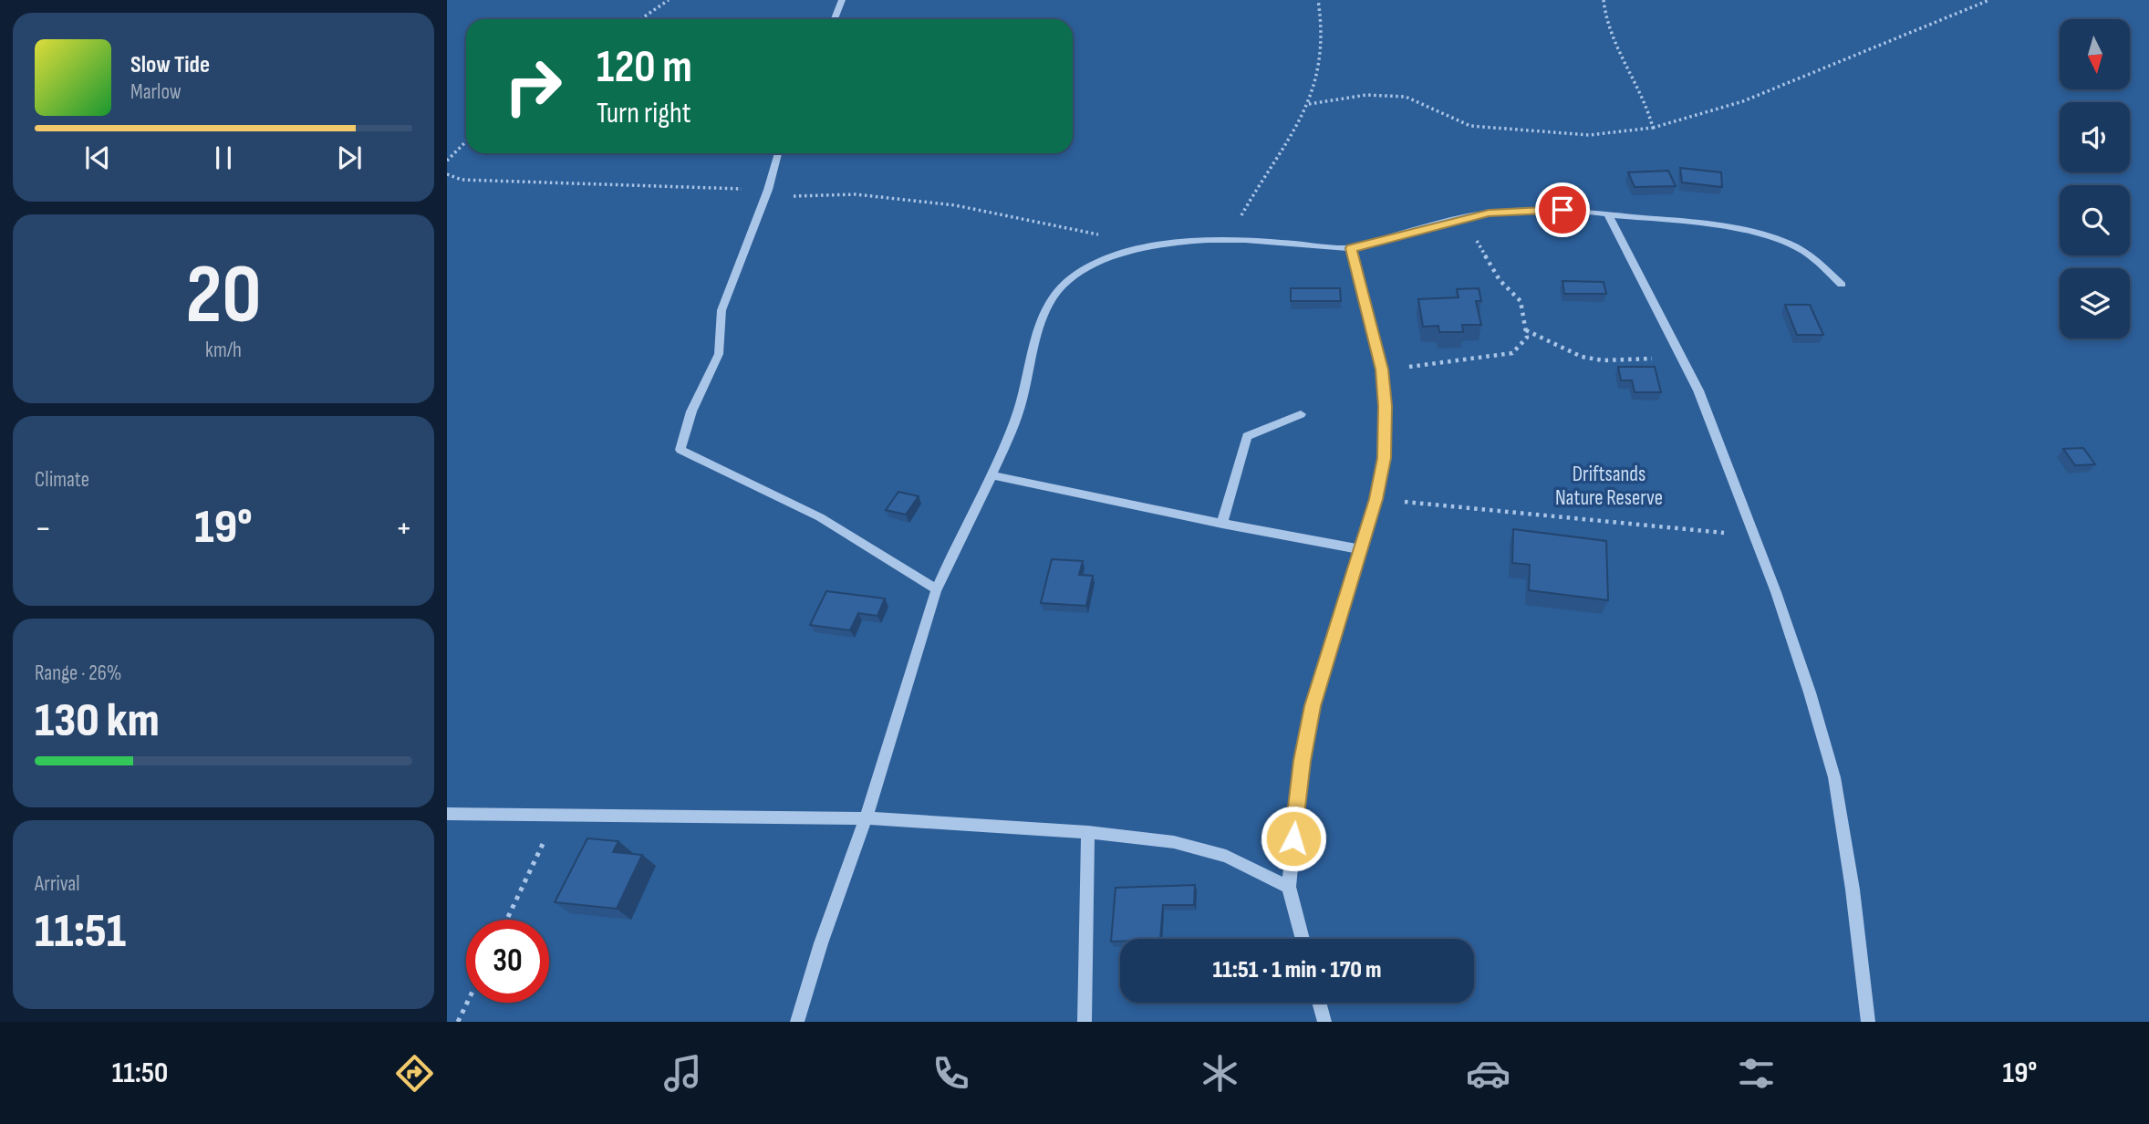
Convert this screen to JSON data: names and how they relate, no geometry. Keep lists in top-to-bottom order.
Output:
{
  "parks": ["Driftsands Nature Reserve"],
  "north": "bottom",
  "page": {
    "turn": ["120 m", "Turn right"],
    "song": ["Slow Tide", "Marlow"],
    "tile": [
      ["20", "km/h"],
      "Climate",
      ["Range · 26%", "130 km"],
      ["Arrival", "11:51"]
    ],
    "heat": ["−", "19°", "+"],
    "limit": "30",
    "trip": "11:51 · 1 min · 170 m",
    "tabs": ["11:50", "19°"]
  }
}
